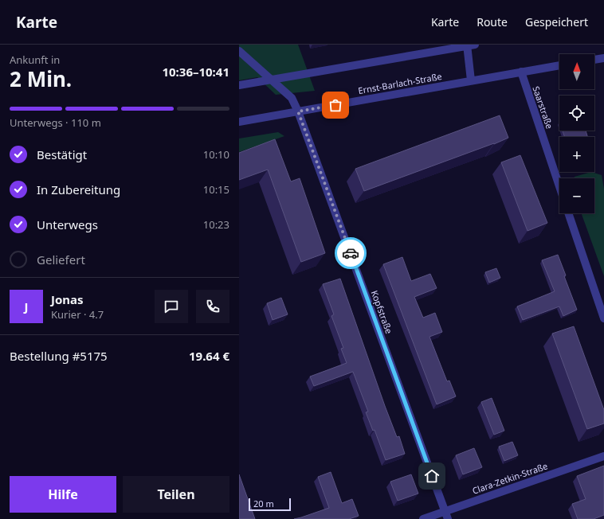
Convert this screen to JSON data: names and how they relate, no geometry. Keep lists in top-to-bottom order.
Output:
{
  "streets": {
    "street": [
      "Ernst-Barlach-Straße",
      "Saarstraße",
      "Kopfstraße",
      "Clara-Zetkin-Straße"
    ]
  },
  "crossings": [
    ["Ernst-Barlach-Straße", "Saarstraße"],
    ["Ernst-Barlach-Straße", "Kopfstraße"],
    ["Kopfstraße", "Clara-Zetkin-Straße"]
  ],
  "scale_bar": "20 m",
  "north": "top",
  "page": {
    "header": "Karte",
    "nav": ["Karte", "Route", "Gespeichert"],
    "heading": ["2 Min.", "Ankunft in", "10:36–10:41"],
    "panel": [
      "Jonas",
      "Kurier · 4.7",
      "Bestellung #5175",
      "19.64 €"
    ],
    "map_buttons": ["+", "−"],
    "bar": "Unterwegs · 110 m",
    "list": [
      ["Bestätigt", "10:10"],
      ["In Zubereitung", "10:15"],
      ["Unterwegs", "10:23"],
      "Geliefert"
    ],
    "round": "J",
    "buttons": ["Hilfe", "Teilen"],
    "scale": "20 m"
  }
}
